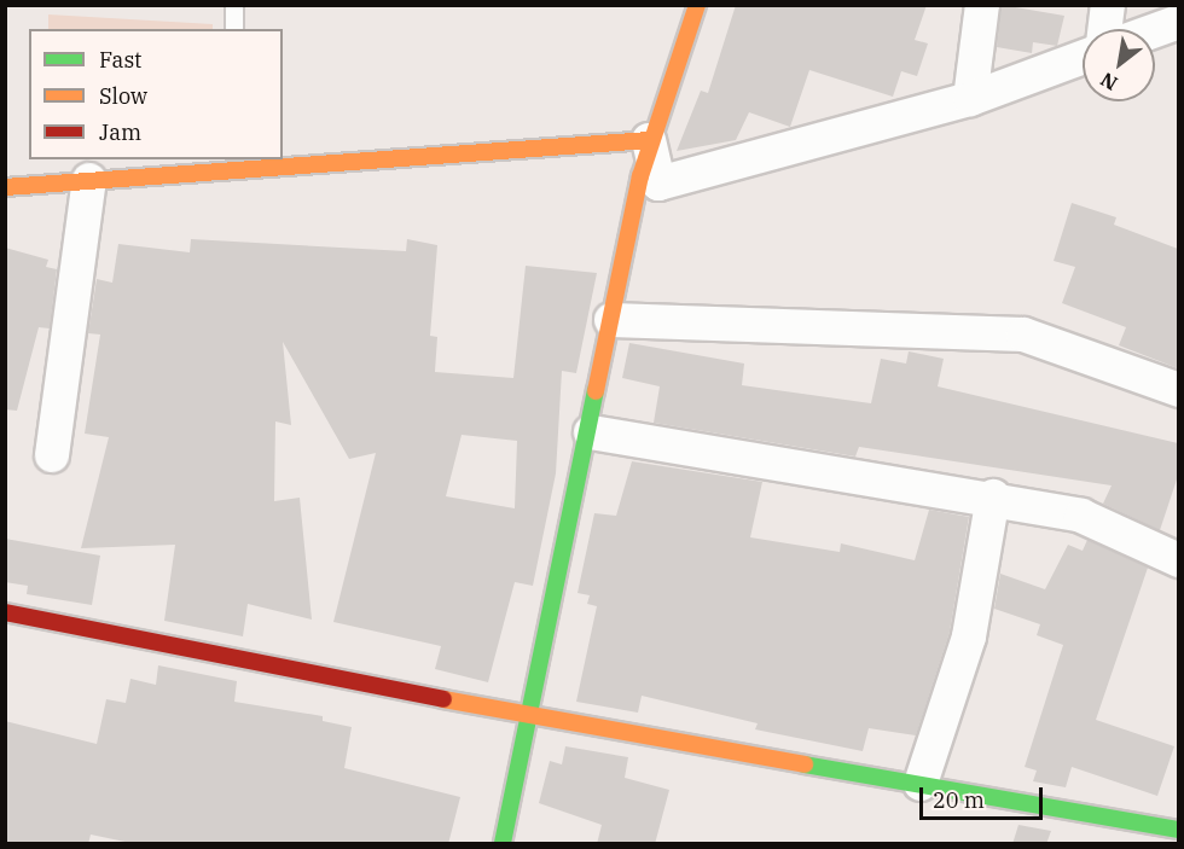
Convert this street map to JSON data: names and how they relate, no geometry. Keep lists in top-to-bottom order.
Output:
{
  "legend": ["Fast", "Slow", "Jam"],
  "scale_bar": "20 m",
  "north": "bottom left"
}
